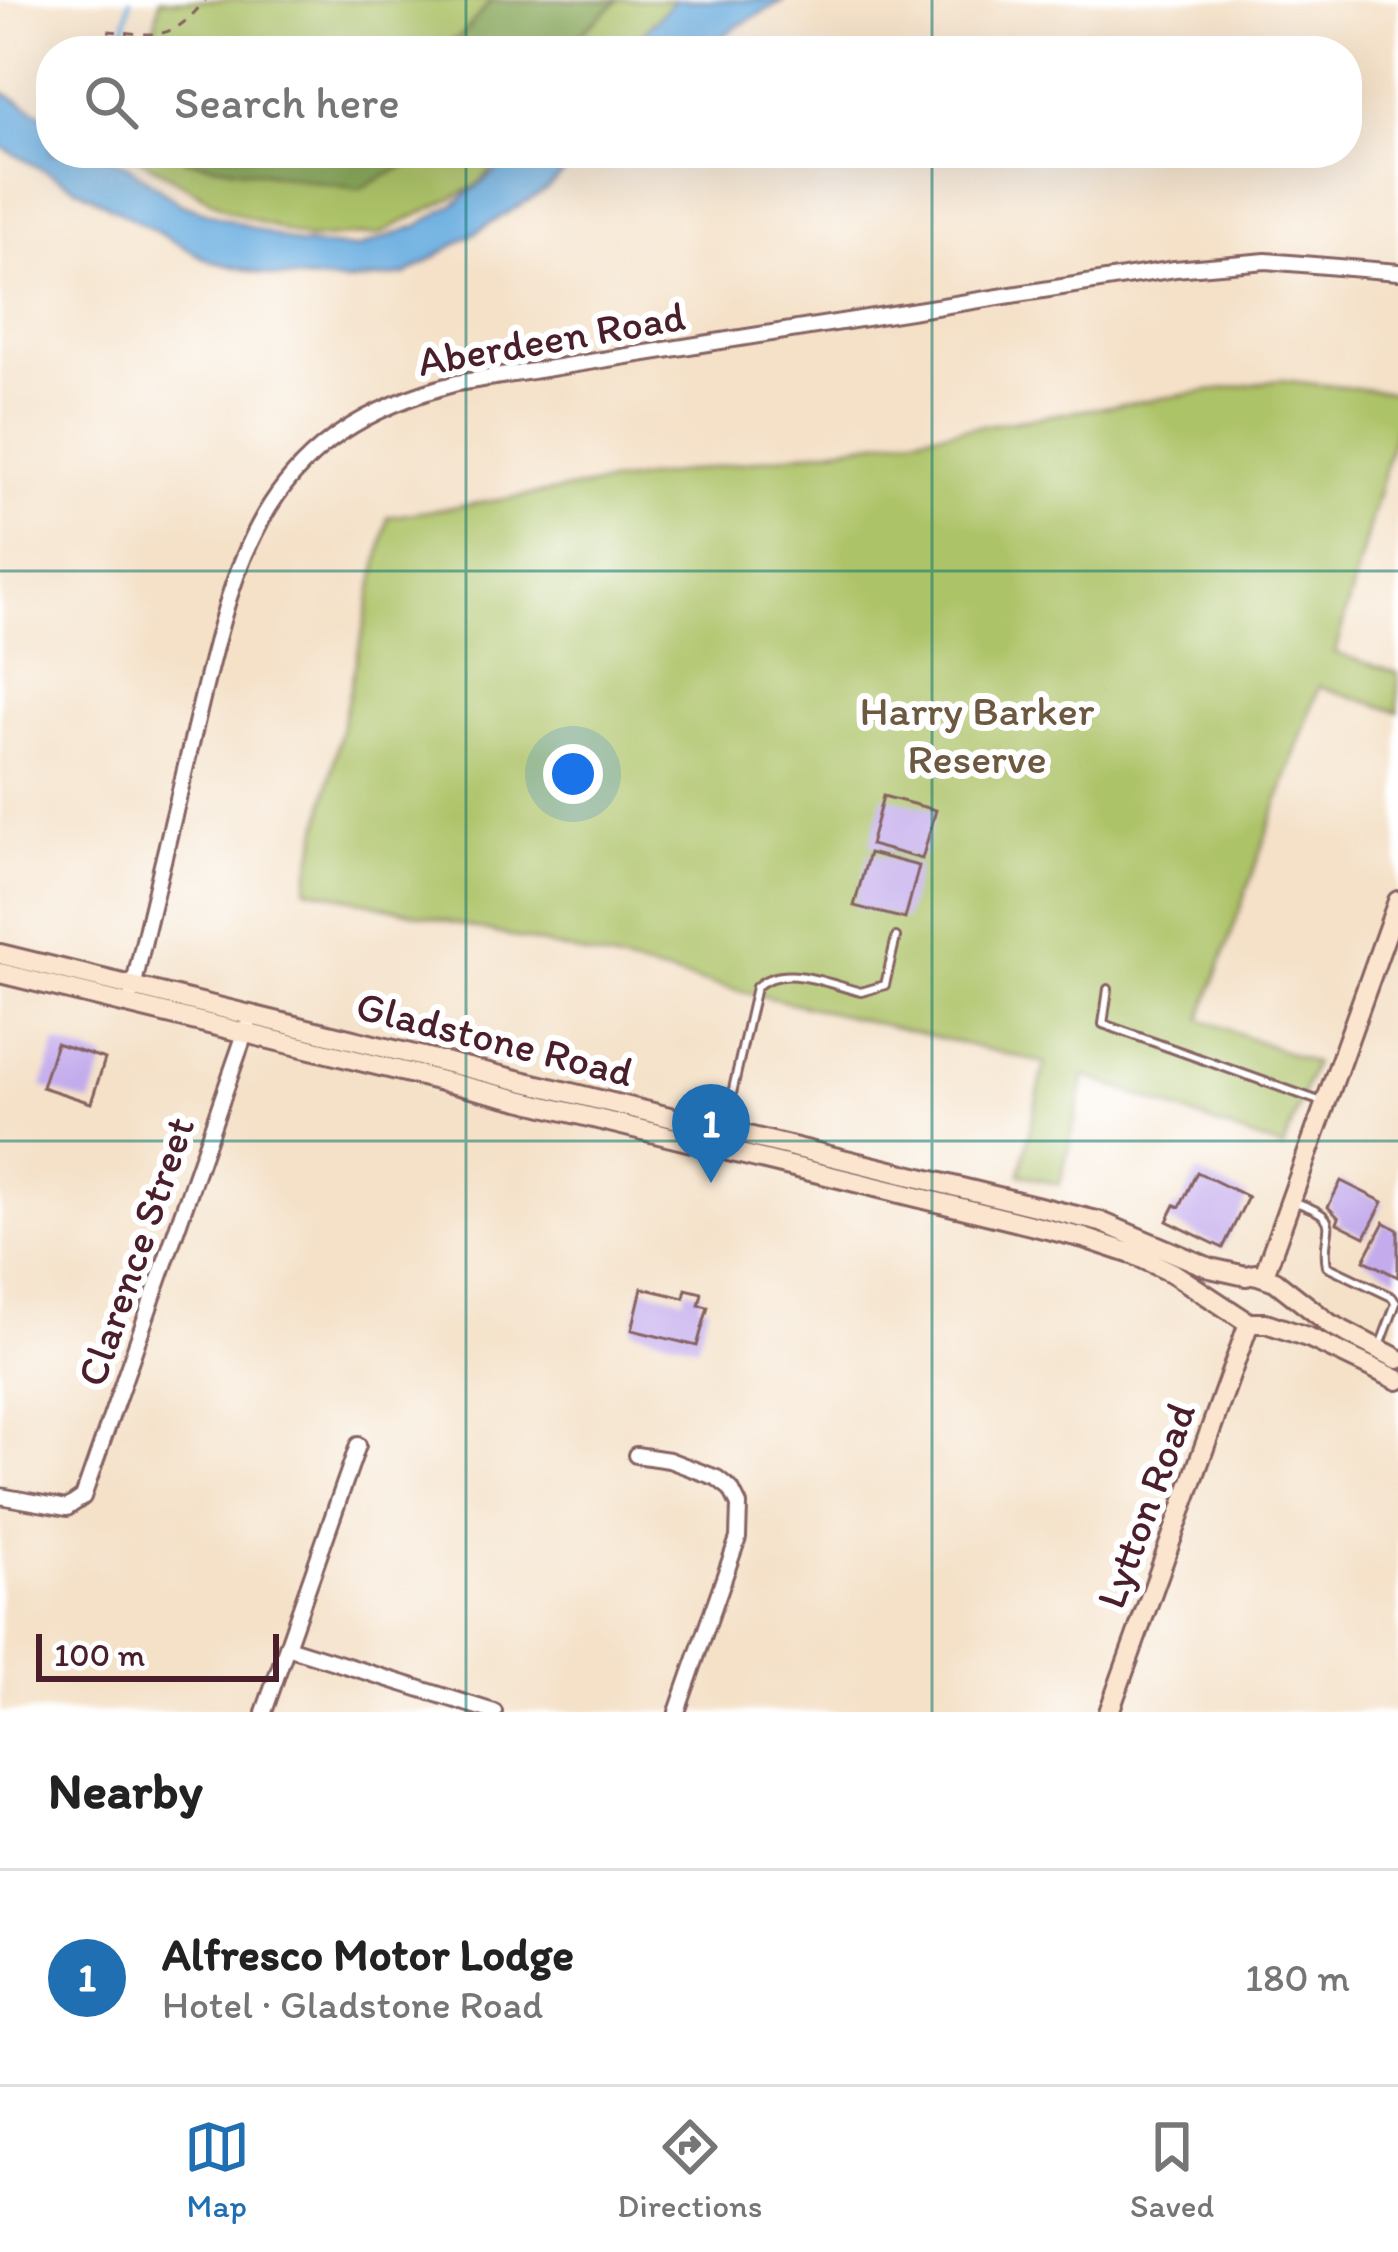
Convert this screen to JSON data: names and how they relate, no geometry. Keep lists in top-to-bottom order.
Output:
{
  "streets": {
    "main road": ["Gladstone Road", "Lytton Road"],
    "street": ["Aberdeen Road", "Clarence Street"]
  },
  "crossings": [
    ["Aberdeen Road", "Gladstone Road"],
    ["Gladstone Road", "Clarence Street"],
    ["Gladstone Road", "Lytton Road"]
  ],
  "parks": ["Harry Barker Reserve"],
  "scale_bar": "100 m",
  "page": {
    "search": "Search here",
    "pins": "1",
    "scale": "100 m",
    "heading": "Nearby",
    "list": [
      {
        "mark": "1",
        "name": "Alfresco Motor Lodge",
        "note": "Hotel · Gladstone Road",
        "value": "180 m"
      }
    ],
    "nav": ["Map", "Directions", "Saved"]
  }
}
